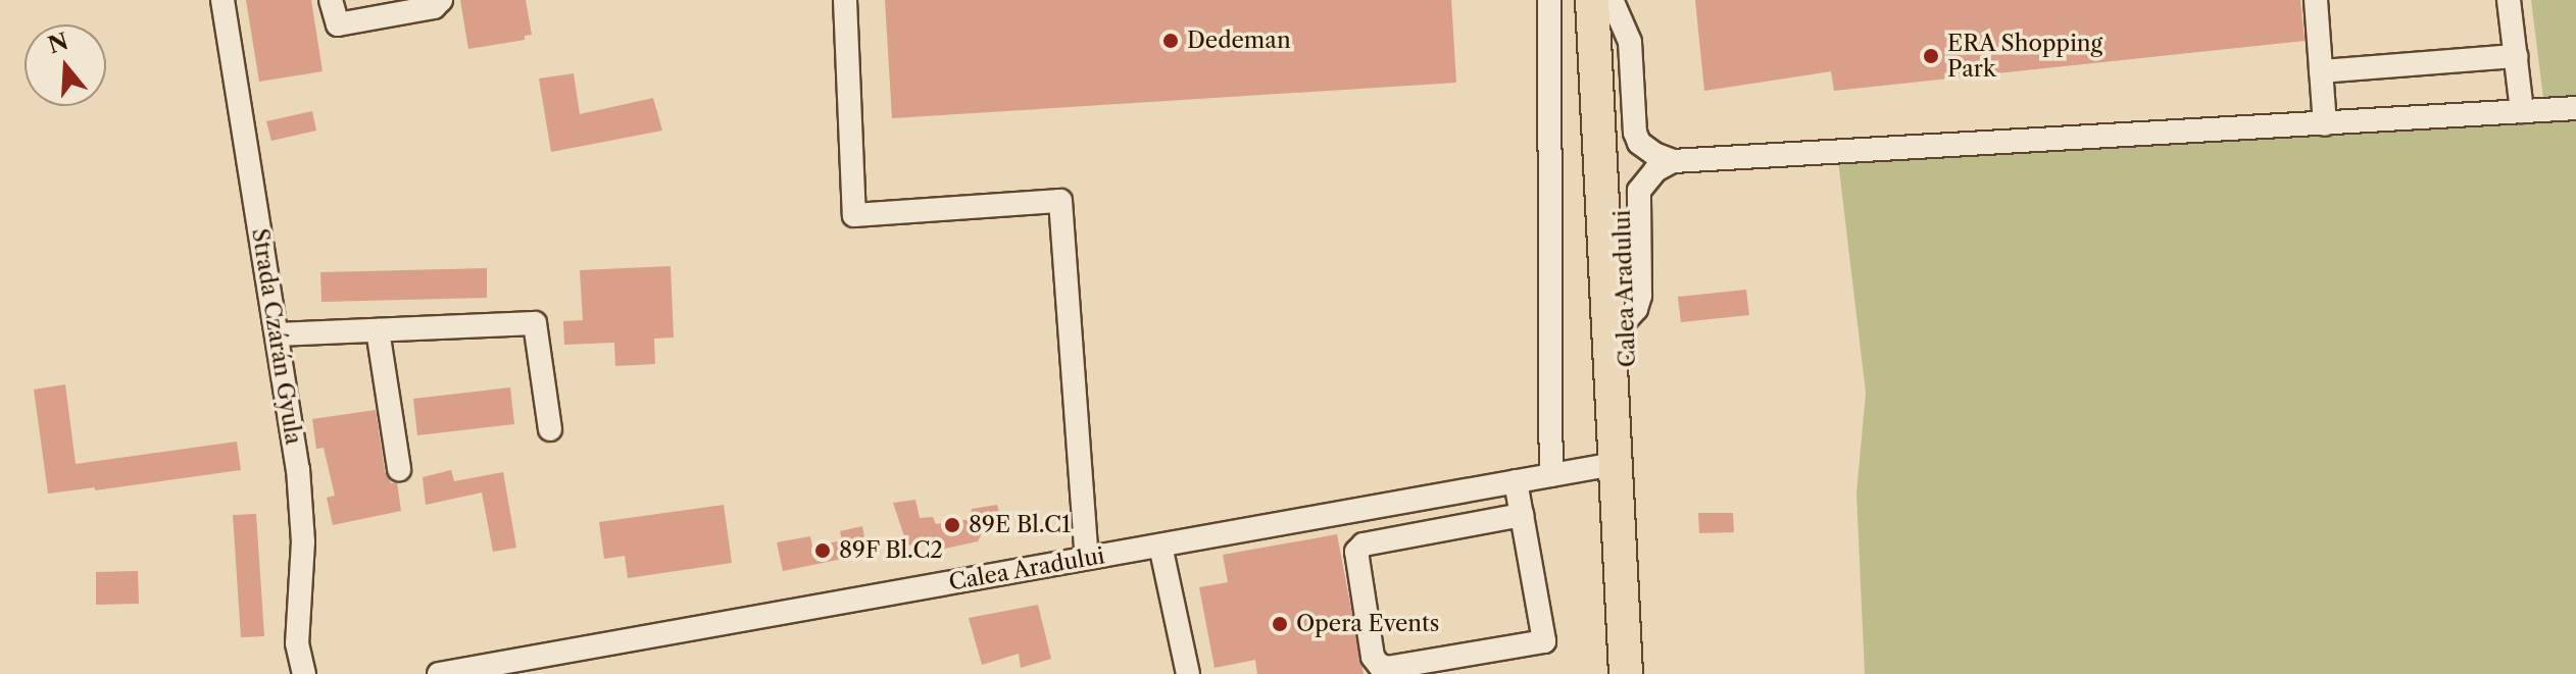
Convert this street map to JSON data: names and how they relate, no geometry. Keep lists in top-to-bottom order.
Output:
{
  "streets": {
    "highway": ["Calea Aradului"],
    "street": ["Strada Czárán Gyula"]
  },
  "places": [
    "Dedeman",
    "ERA Shopping Park",
    "89E Bl.C1",
    "89F Bl.C2",
    "Opera Events"
  ],
  "north": "top"
}
